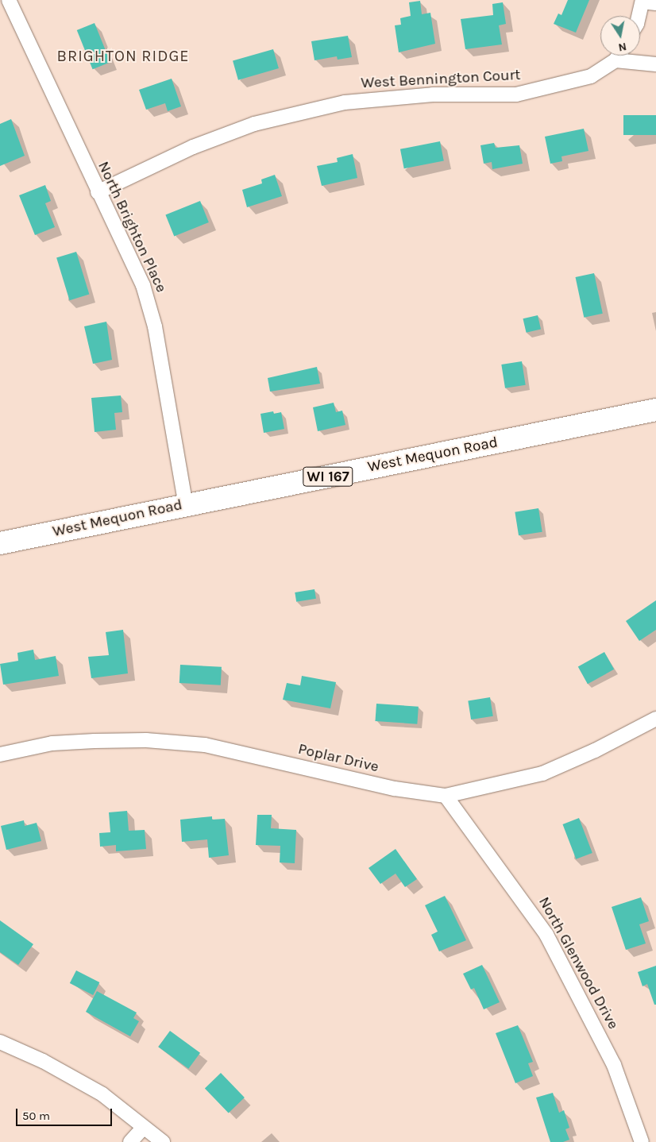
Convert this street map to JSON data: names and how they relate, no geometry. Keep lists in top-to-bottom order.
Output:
{
  "streets": {
    "main road": ["West Mequon Road", "WI 167"],
    "street": [
      "West Bennington Court",
      "North Brighton Place",
      "Poplar Drive",
      "North Glenwood Drive"
    ]
  },
  "crossings": [
    ["West Bennington Court", "North Brighton Place"],
    ["North Brighton Place", "West Mequon Road"],
    ["Poplar Drive", "North Glenwood Drive"]
  ],
  "districts": ["BRIGHTON RIDGE"],
  "scale_bar": "50 m",
  "north": "bottom"
}
